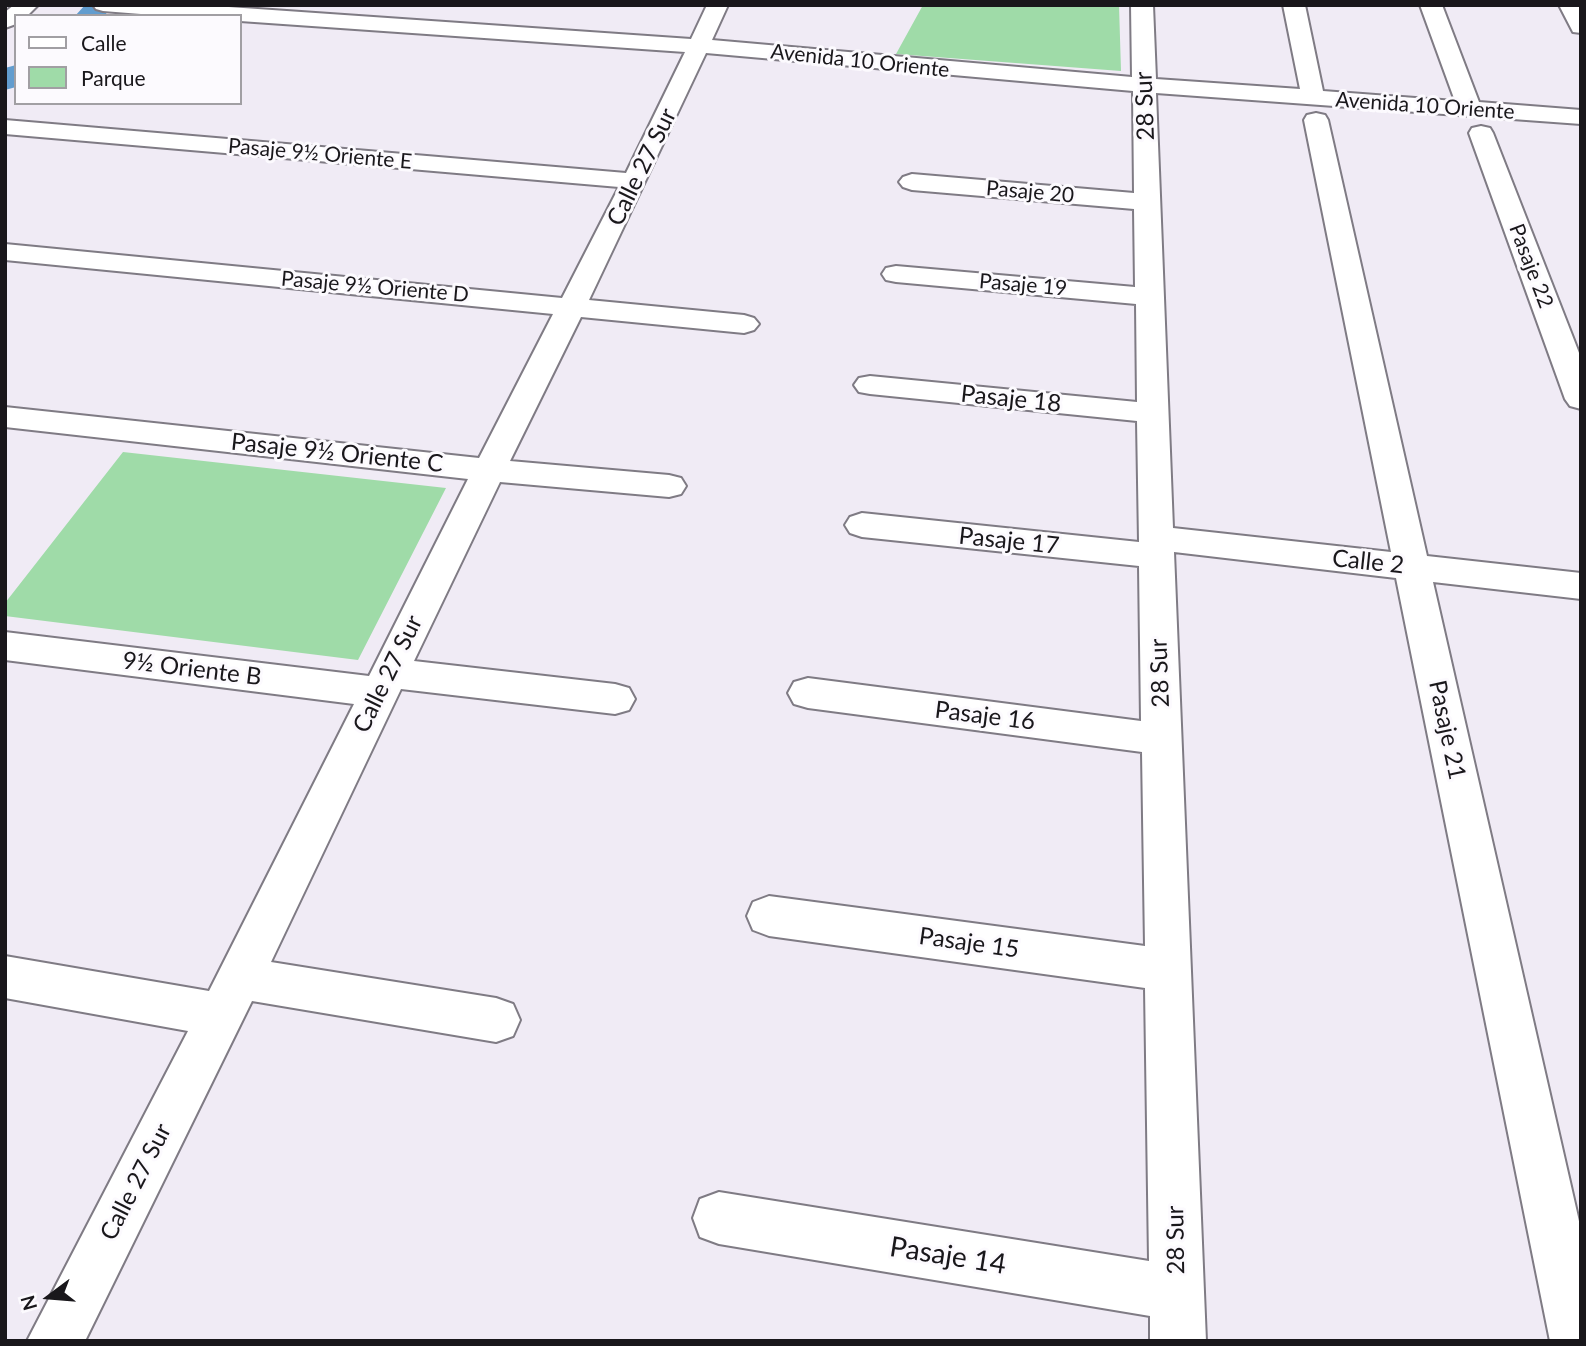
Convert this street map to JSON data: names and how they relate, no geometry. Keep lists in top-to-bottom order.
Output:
{
  "streets": {
    "street": [
      "Avenida 10 Oriente",
      "28 Sur",
      "Pasaje 9½ Oriente E",
      "Calle 27 Sur",
      "Pasaje 20",
      "Pasaje 22",
      "Pasaje 19",
      "Pasaje 9½ Oriente D",
      "Pasaje 18",
      "Pasaje 9½ Oriente C",
      "Pasaje 17",
      "Calle 2",
      "9½ Oriente B",
      "Pasaje 16",
      "Pasaje 21",
      "Pasaje 15",
      "Pasaje 14"
    ]
  },
  "crossings": [
    ["Avenida 10 Oriente", "28 Sur"],
    ["Avenida 10 Oriente", "Calle 27 Sur"],
    ["Avenida 10 Oriente", "Pasaje 22"],
    ["Avenida 10 Oriente", "Pasaje 21"],
    ["28 Sur", "Pasaje 20"],
    ["28 Sur", "Pasaje 19"],
    ["28 Sur", "Pasaje 18"],
    ["28 Sur", "Pasaje 17"],
    ["28 Sur", "Calle 2"],
    ["28 Sur", "Pasaje 16"],
    ["28 Sur", "Pasaje 15"],
    ["28 Sur", "Pasaje 14"],
    ["Pasaje 9½ Oriente E", "Calle 27 Sur"],
    ["Calle 27 Sur", "Pasaje 9½ Oriente D"],
    ["Calle 27 Sur", "Pasaje 9½ Oriente C"],
    ["Calle 27 Sur", "9½ Oriente B"],
    ["Pasaje 17", "Calle 2"],
    ["Calle 2", "Pasaje 21"]
  ],
  "legend": ["Calle", "Parque"],
  "north": "left"
}
